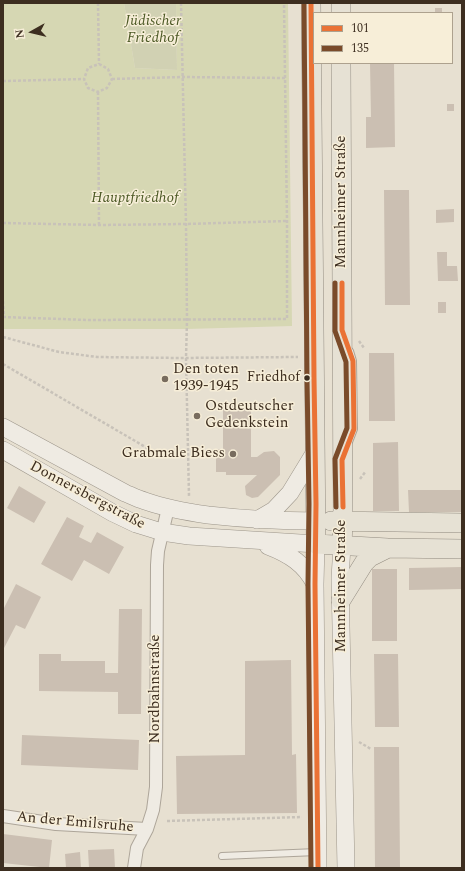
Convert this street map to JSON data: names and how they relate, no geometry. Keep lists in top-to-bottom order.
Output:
{
  "streets": {
    "main road": ["Mannheimer Straße", "Donnersbergstraße"],
    "street": ["Nordbahnstraße", "An der Emilsruhe"]
  },
  "crossings": [
    ["Mannheimer Straße", "Donnersbergstraße"],
    ["Donnersbergstraße", "Nordbahnstraße"],
    ["Nordbahnstraße", "An der Emilsruhe"]
  ],
  "parks": ["Jüdischer Friedhof", "Hauptfriedhof"],
  "places": [
    "Friedhof",
    "Den toten 1939-1945",
    "Ostdeutscher Gedenkstein",
    "Grabmale Biess"
  ],
  "lines": ["transit line 101", "transit line 135"],
  "legend": ["101", "135"],
  "north": "left"
}
